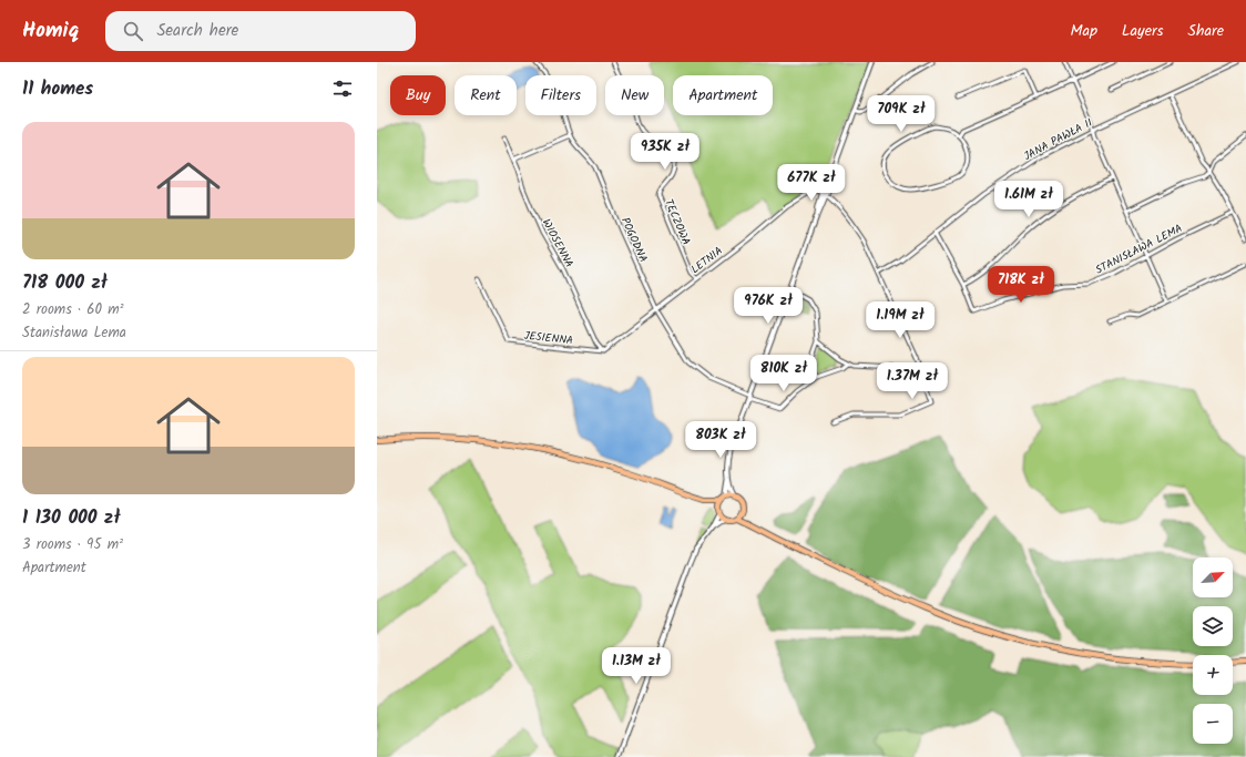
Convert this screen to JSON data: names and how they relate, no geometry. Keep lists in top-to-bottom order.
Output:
{
  "streets": {
    "street": [
      "JANA PAWŁA II",
      "TĘCZOWA",
      "POGODNA",
      "WIOSENNA",
      "STANISŁAWA LEMA",
      "LETNIA",
      "JESIENNA"
    ]
  },
  "crossings": [
    ["TĘCZOWA", "LETNIA"],
    ["POGODNA", "LETNIA"],
    ["WIOSENNA", "LETNIA"],
    ["WIOSENNA", "JESIENNA"],
    ["LETNIA", "JESIENNA"]
  ],
  "north": "top right",
  "page": {
    "header": "Homiq",
    "search": "Search here",
    "nav": ["Map", "Layers", "Share"],
    "heading": "11 homes",
    "chip": [
      "Buy",
      "Rent",
      "Filters",
      "New",
      "Apartment"
    ],
    "price": [
      "709K zł",
      "935K zł",
      "677K zł",
      "1.61M zł",
      "718K zł",
      "976K zł",
      "1.19M zł",
      "810K zł",
      "1.37M zł",
      "803K zł",
      "1.13M zł"
    ],
    "list": [
      {
        "name": "718 000 zł",
        "note": "2 rooms · 60 m² · Stanisława Lema"
      },
      {
        "name": "1 130 000 zł",
        "note": "3 rooms · 95 m² · Apartment"
      }
    ],
    "map_buttons": ["+", "−"]
  }
}
